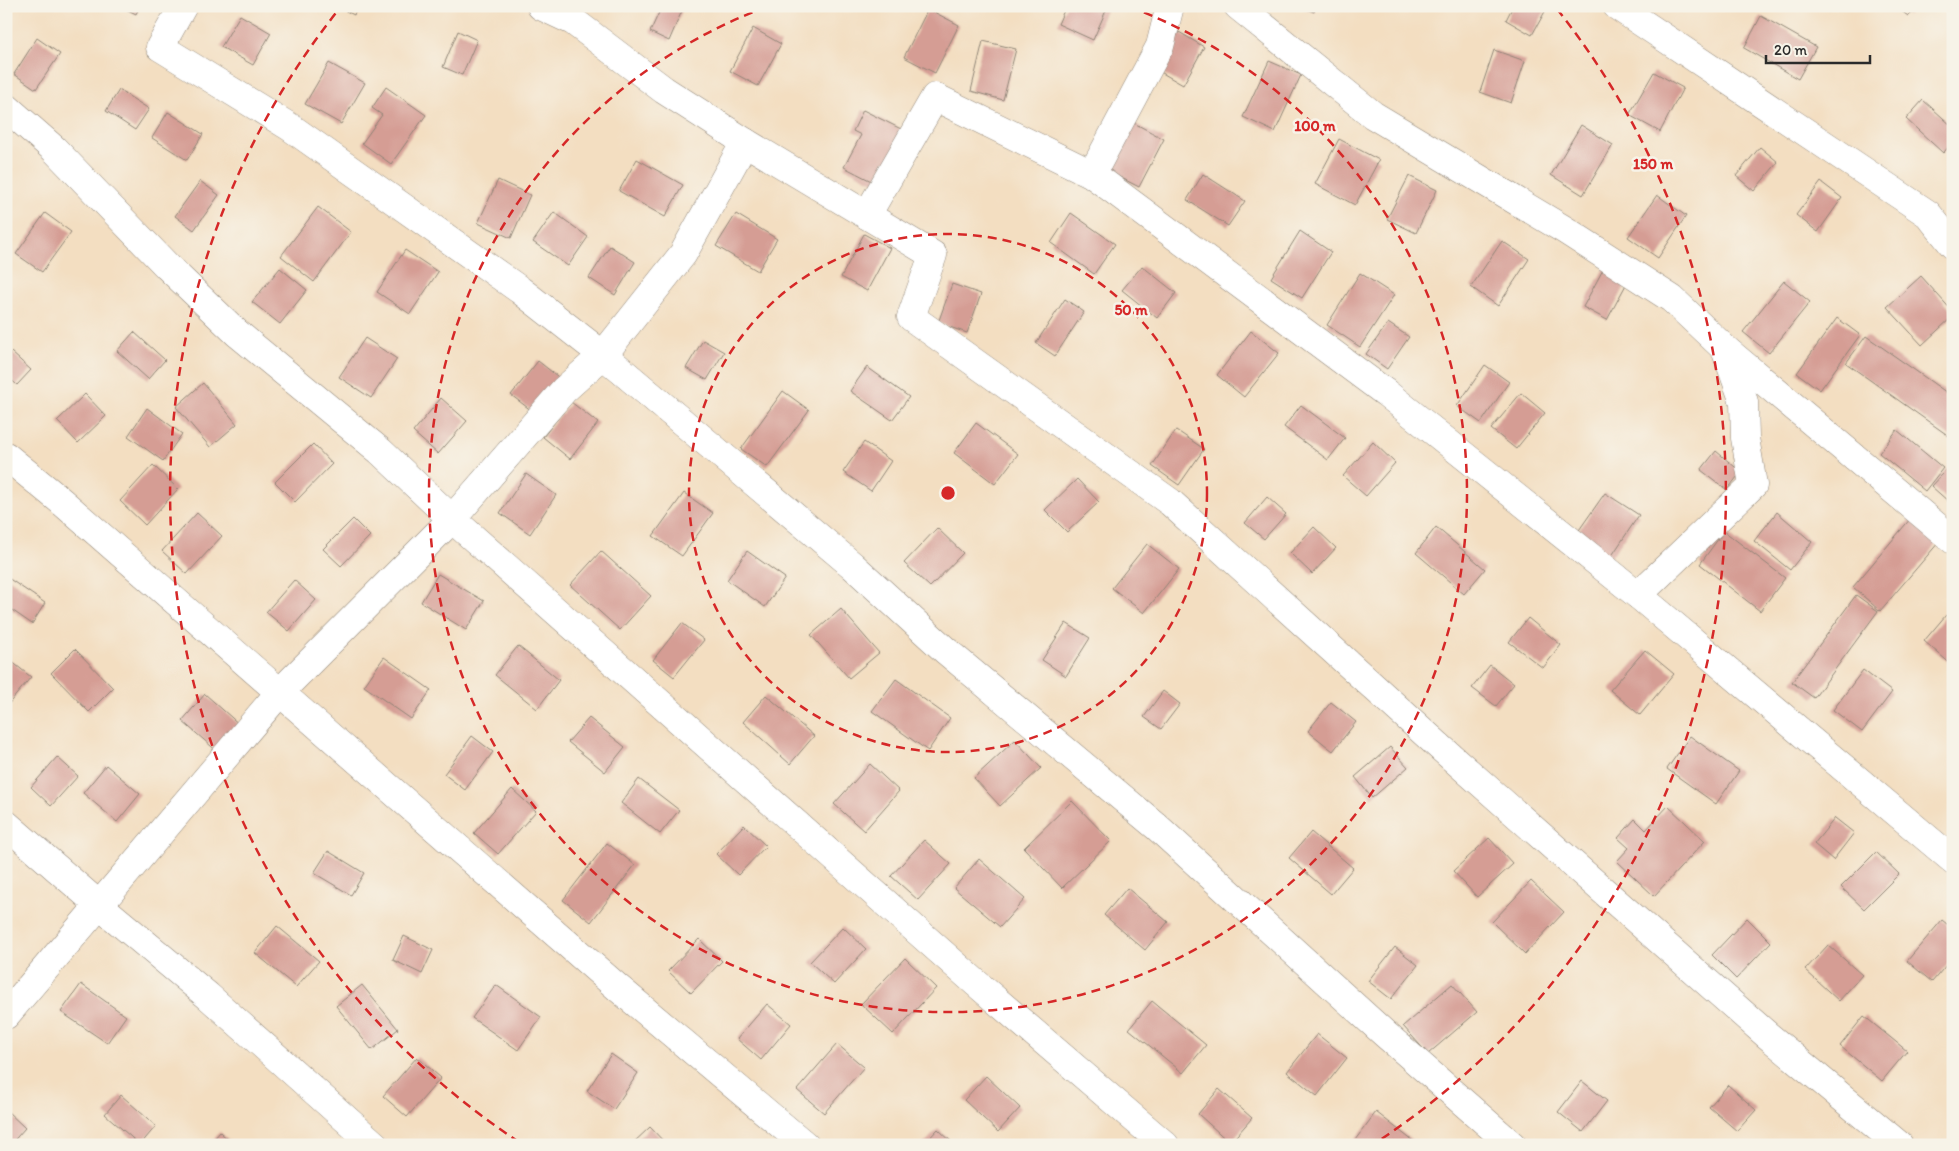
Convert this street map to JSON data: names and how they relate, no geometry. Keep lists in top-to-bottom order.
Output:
{
  "scale_bar": "20 m",
  "rings": ["100 m", "150 m", "50 m"]
}
